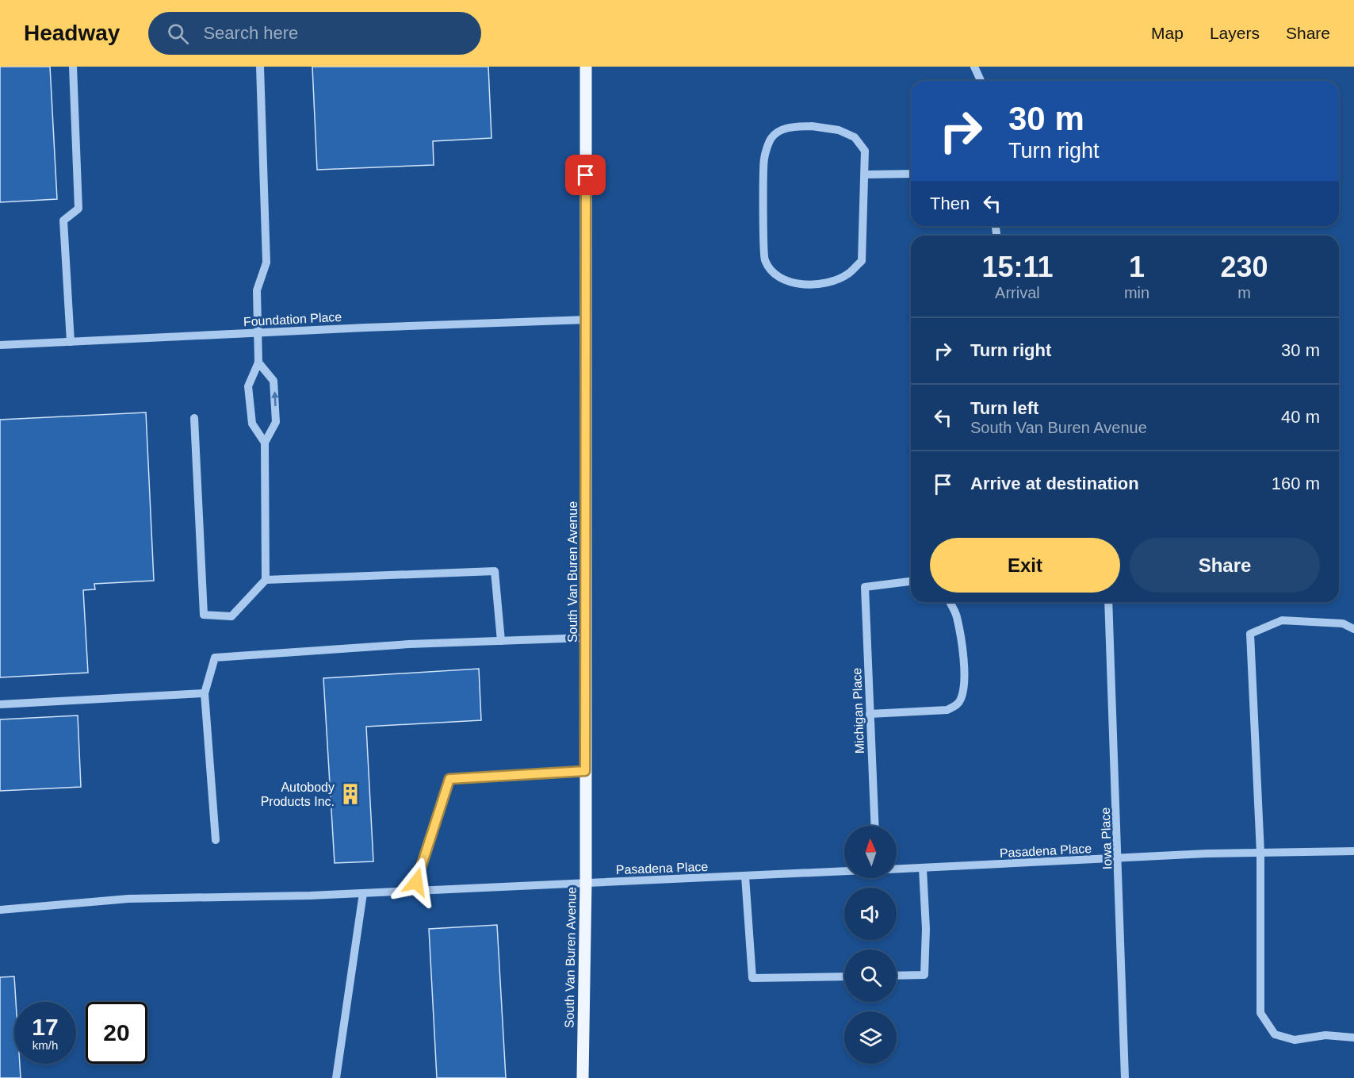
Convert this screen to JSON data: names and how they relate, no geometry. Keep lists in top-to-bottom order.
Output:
{
  "streets": {
    "main road": ["South Van Buren Avenue"],
    "street": [
      "Foundation Place",
      "Michigan Place",
      "Iowa Place",
      "Pasadena Place"
    ]
  },
  "crossings": [
    ["Foundation Place", "South Van Buren Avenue"],
    ["South Van Buren Avenue", "Pasadena Place"],
    ["Iowa Place", "Pasadena Place"]
  ],
  "places": {
    "building": ["Autobody Products Inc."]
  },
  "north": "top",
  "page": {
    "header": "Headway",
    "search": "Search here",
    "nav": ["Map", "Layers", "Share"],
    "turn": ["30 m", "Turn right"],
    "then": "Then",
    "eta": [
      "15:11",
      "Arrival",
      "1",
      "min",
      "230",
      "m"
    ],
    "list": [
      {
        "name": "Turn right",
        "value": "30 m"
      },
      {
        "name": "Turn left",
        "note": "South Van Buren Avenue",
        "value": "40 m"
      },
      {
        "name": "Arrive at destination",
        "value": "160 m"
      }
    ],
    "buttons": ["Exit", "Share"],
    "speed": "17 km/h",
    "limit": "20"
  }
}
